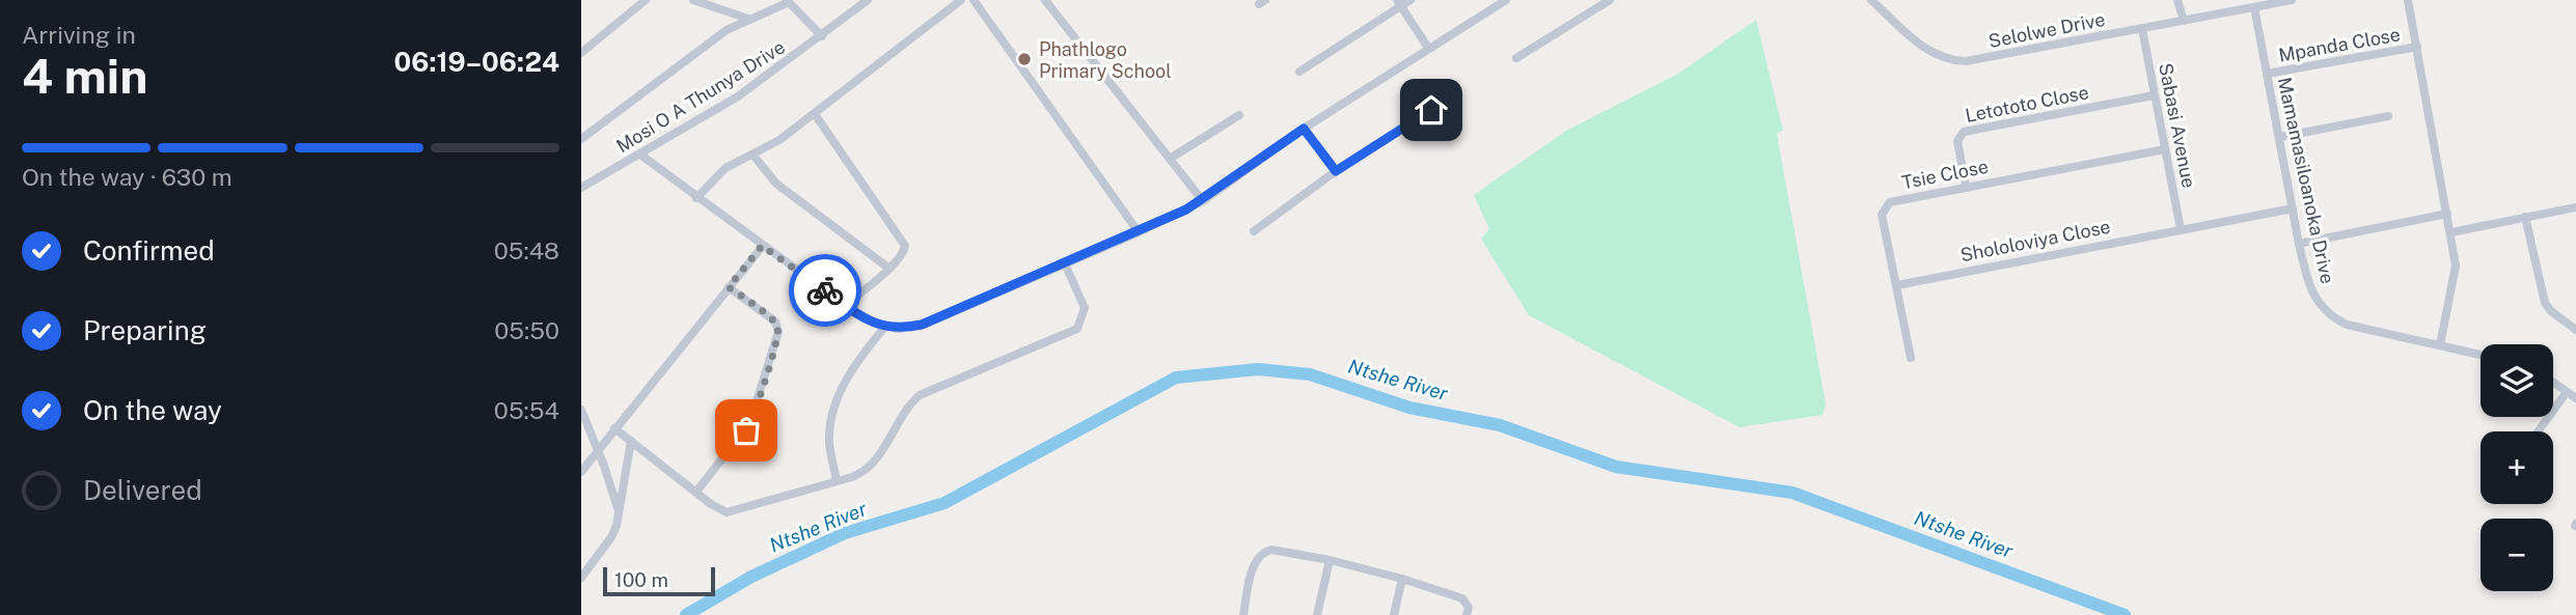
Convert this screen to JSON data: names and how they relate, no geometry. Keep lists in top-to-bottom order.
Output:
{
  "streets": {
    "street": [
      "Selolwe Drive",
      "Mpanda Close",
      "Mosi O A Thunya Drive",
      "Letototo Close",
      "Sabasi Avenue",
      "Tsie Close",
      "Mamamasiloanoka Drive",
      "Shololoviya Close"
    ]
  },
  "crossings": [
    ["Selolwe Drive", "Sabasi Avenue"],
    ["Selolwe Drive", "Mamamasiloanoka Drive"],
    ["Mpanda Close", "Mamamasiloanoka Drive"],
    ["Letototo Close", "Sabasi Avenue"],
    ["Letototo Close", "Tsie Close"],
    ["Sabasi Avenue", "Tsie Close"],
    ["Sabasi Avenue", "Shololoviya Close"],
    ["Tsie Close", "Shololoviya Close"],
    ["Mamamasiloanoka Drive", "Shololoviya Close"]
  ],
  "water": ["Ntshe River"],
  "places": ["Phathlogo Primary School"],
  "scale_bar": "100 m",
  "page": {
    "heading": ["4 min", "Arriving in", "06:19–06:24"],
    "bar": "On the way · 630 m",
    "list": [
      ["Confirmed", "05:48"],
      ["Preparing", "05:50"],
      ["On the way", "05:54"],
      "Delivered"
    ],
    "map_buttons": ["+", "−"],
    "scale": "100 m"
  }
}
